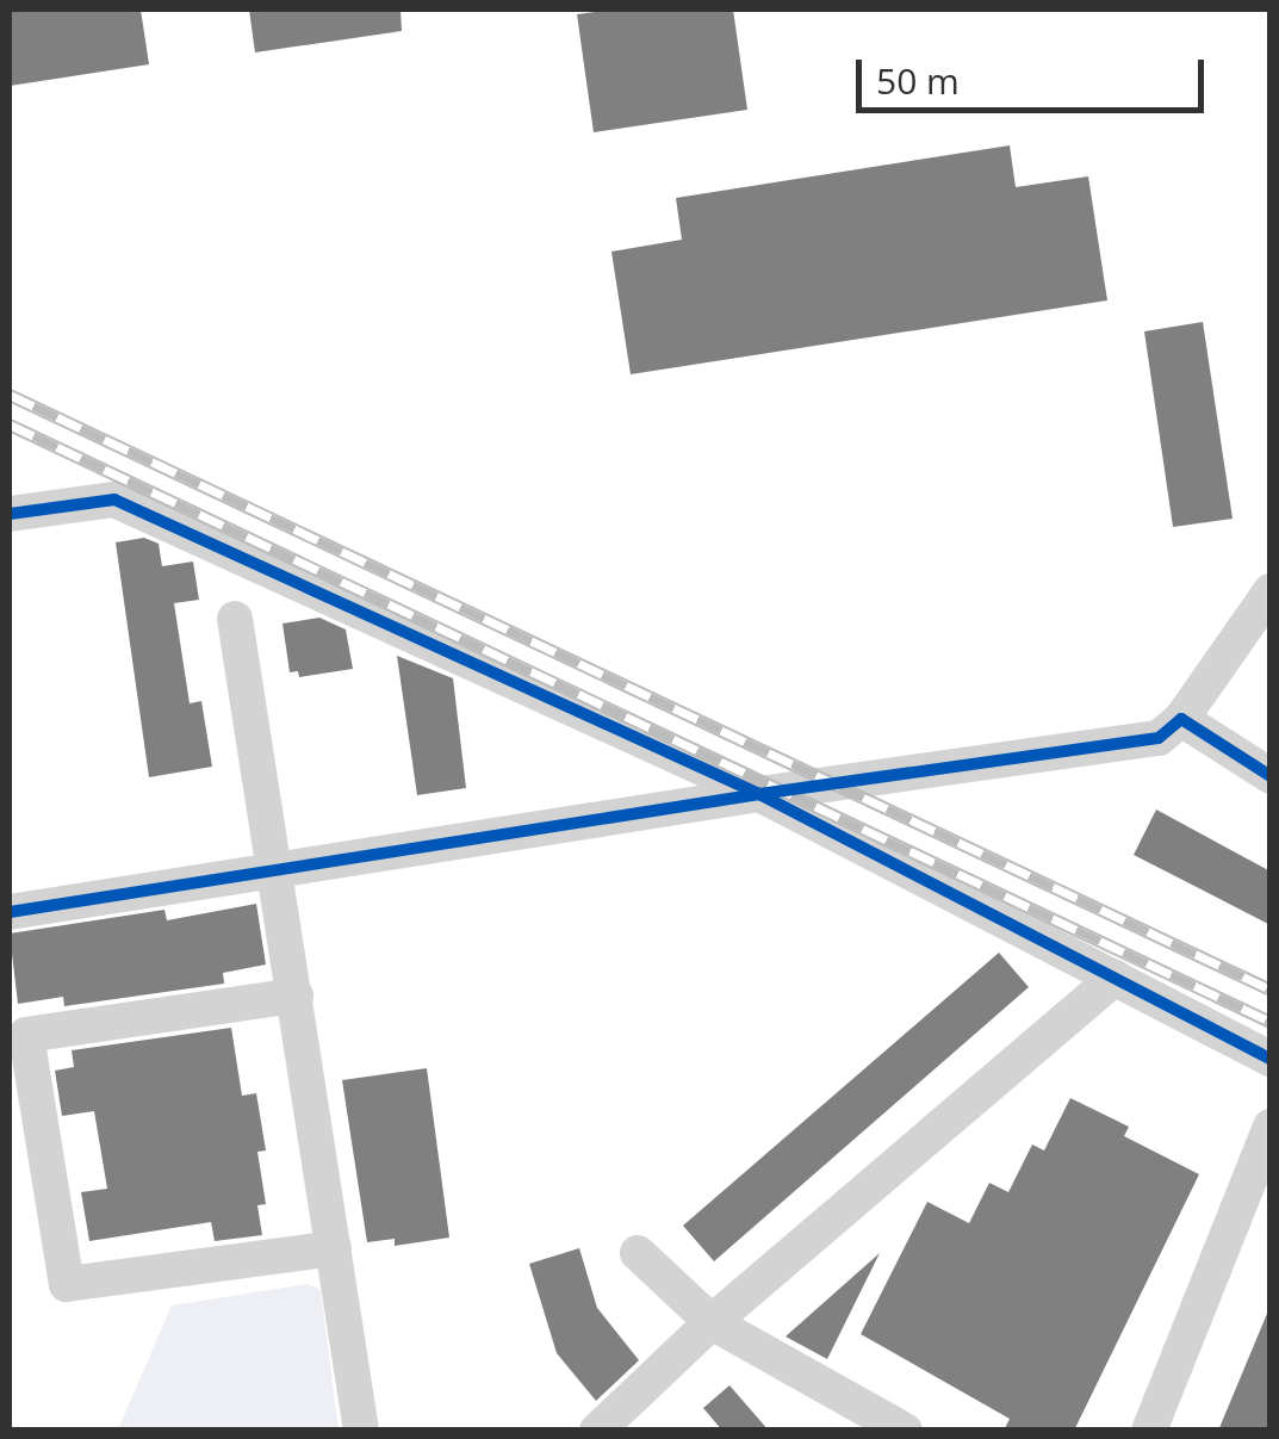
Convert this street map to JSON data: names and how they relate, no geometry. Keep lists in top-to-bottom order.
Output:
{
  "scale_bar": "50 m"
}
